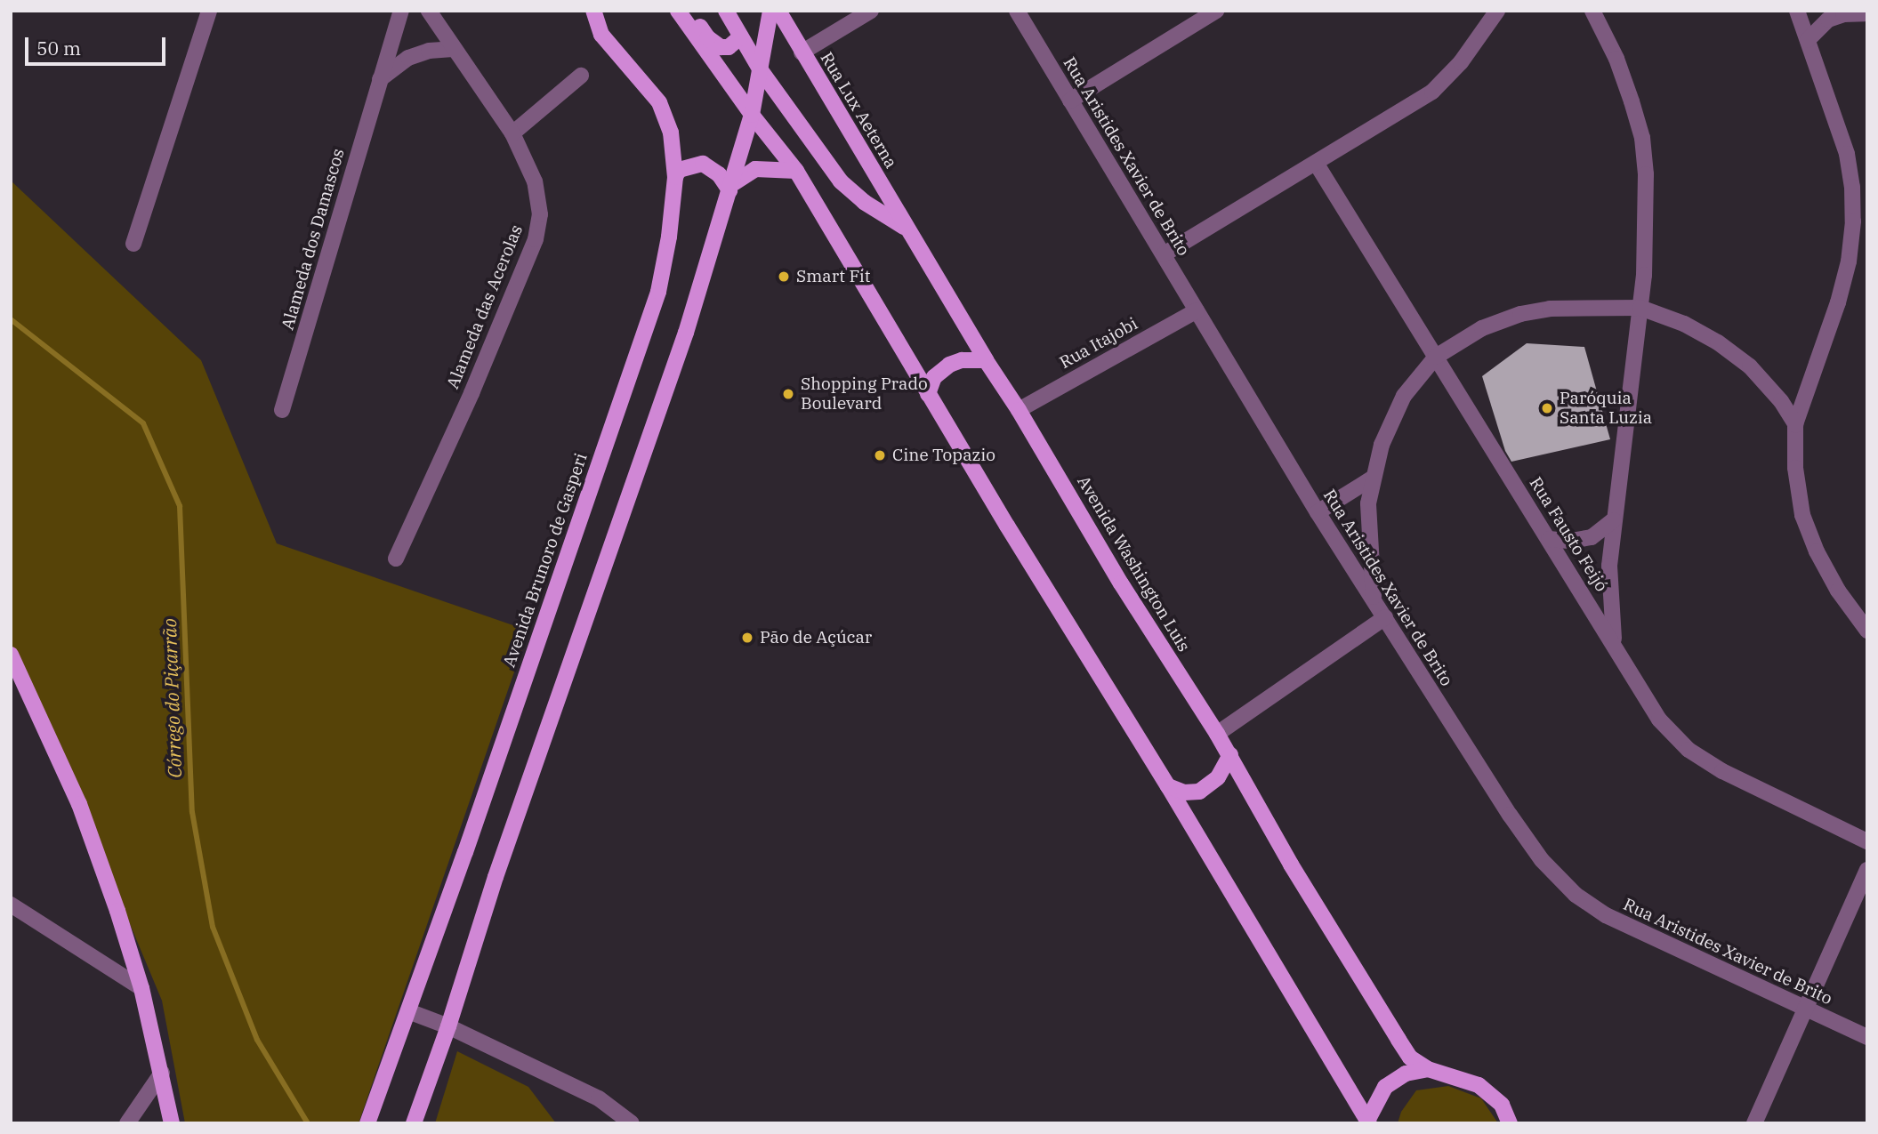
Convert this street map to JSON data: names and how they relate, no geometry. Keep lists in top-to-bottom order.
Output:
{
  "streets": {
    "main road": ["Rua Lux Aeterna", "Avenida Brunoro de Gasperi", "Avenida Washington Luis"],
    "street": [
      "Rua Aristides Xavier de Brito",
      "Alameda dos Damascos",
      "Alameda das Acerolas",
      "Rua Itajobi",
      "Rua Fausto Feijó"
    ]
  },
  "crossings": [
    ["Rua Lux Aeterna", "Avenida Washington Luis"],
    ["Rua Aristides Xavier de Brito", "Rua Itajobi"],
    ["Rua Itajobi", "Avenida Washington Luis"]
  ],
  "water": ["Córrego do Piçarrão"],
  "places": [
    "Smart Fit",
    "Shopping Prado Boulevard",
    "Paróquia Santa Luzia",
    "Cine Topazio",
    "Pão de Açúcar"
  ],
  "scale_bar": "50 m"
}
